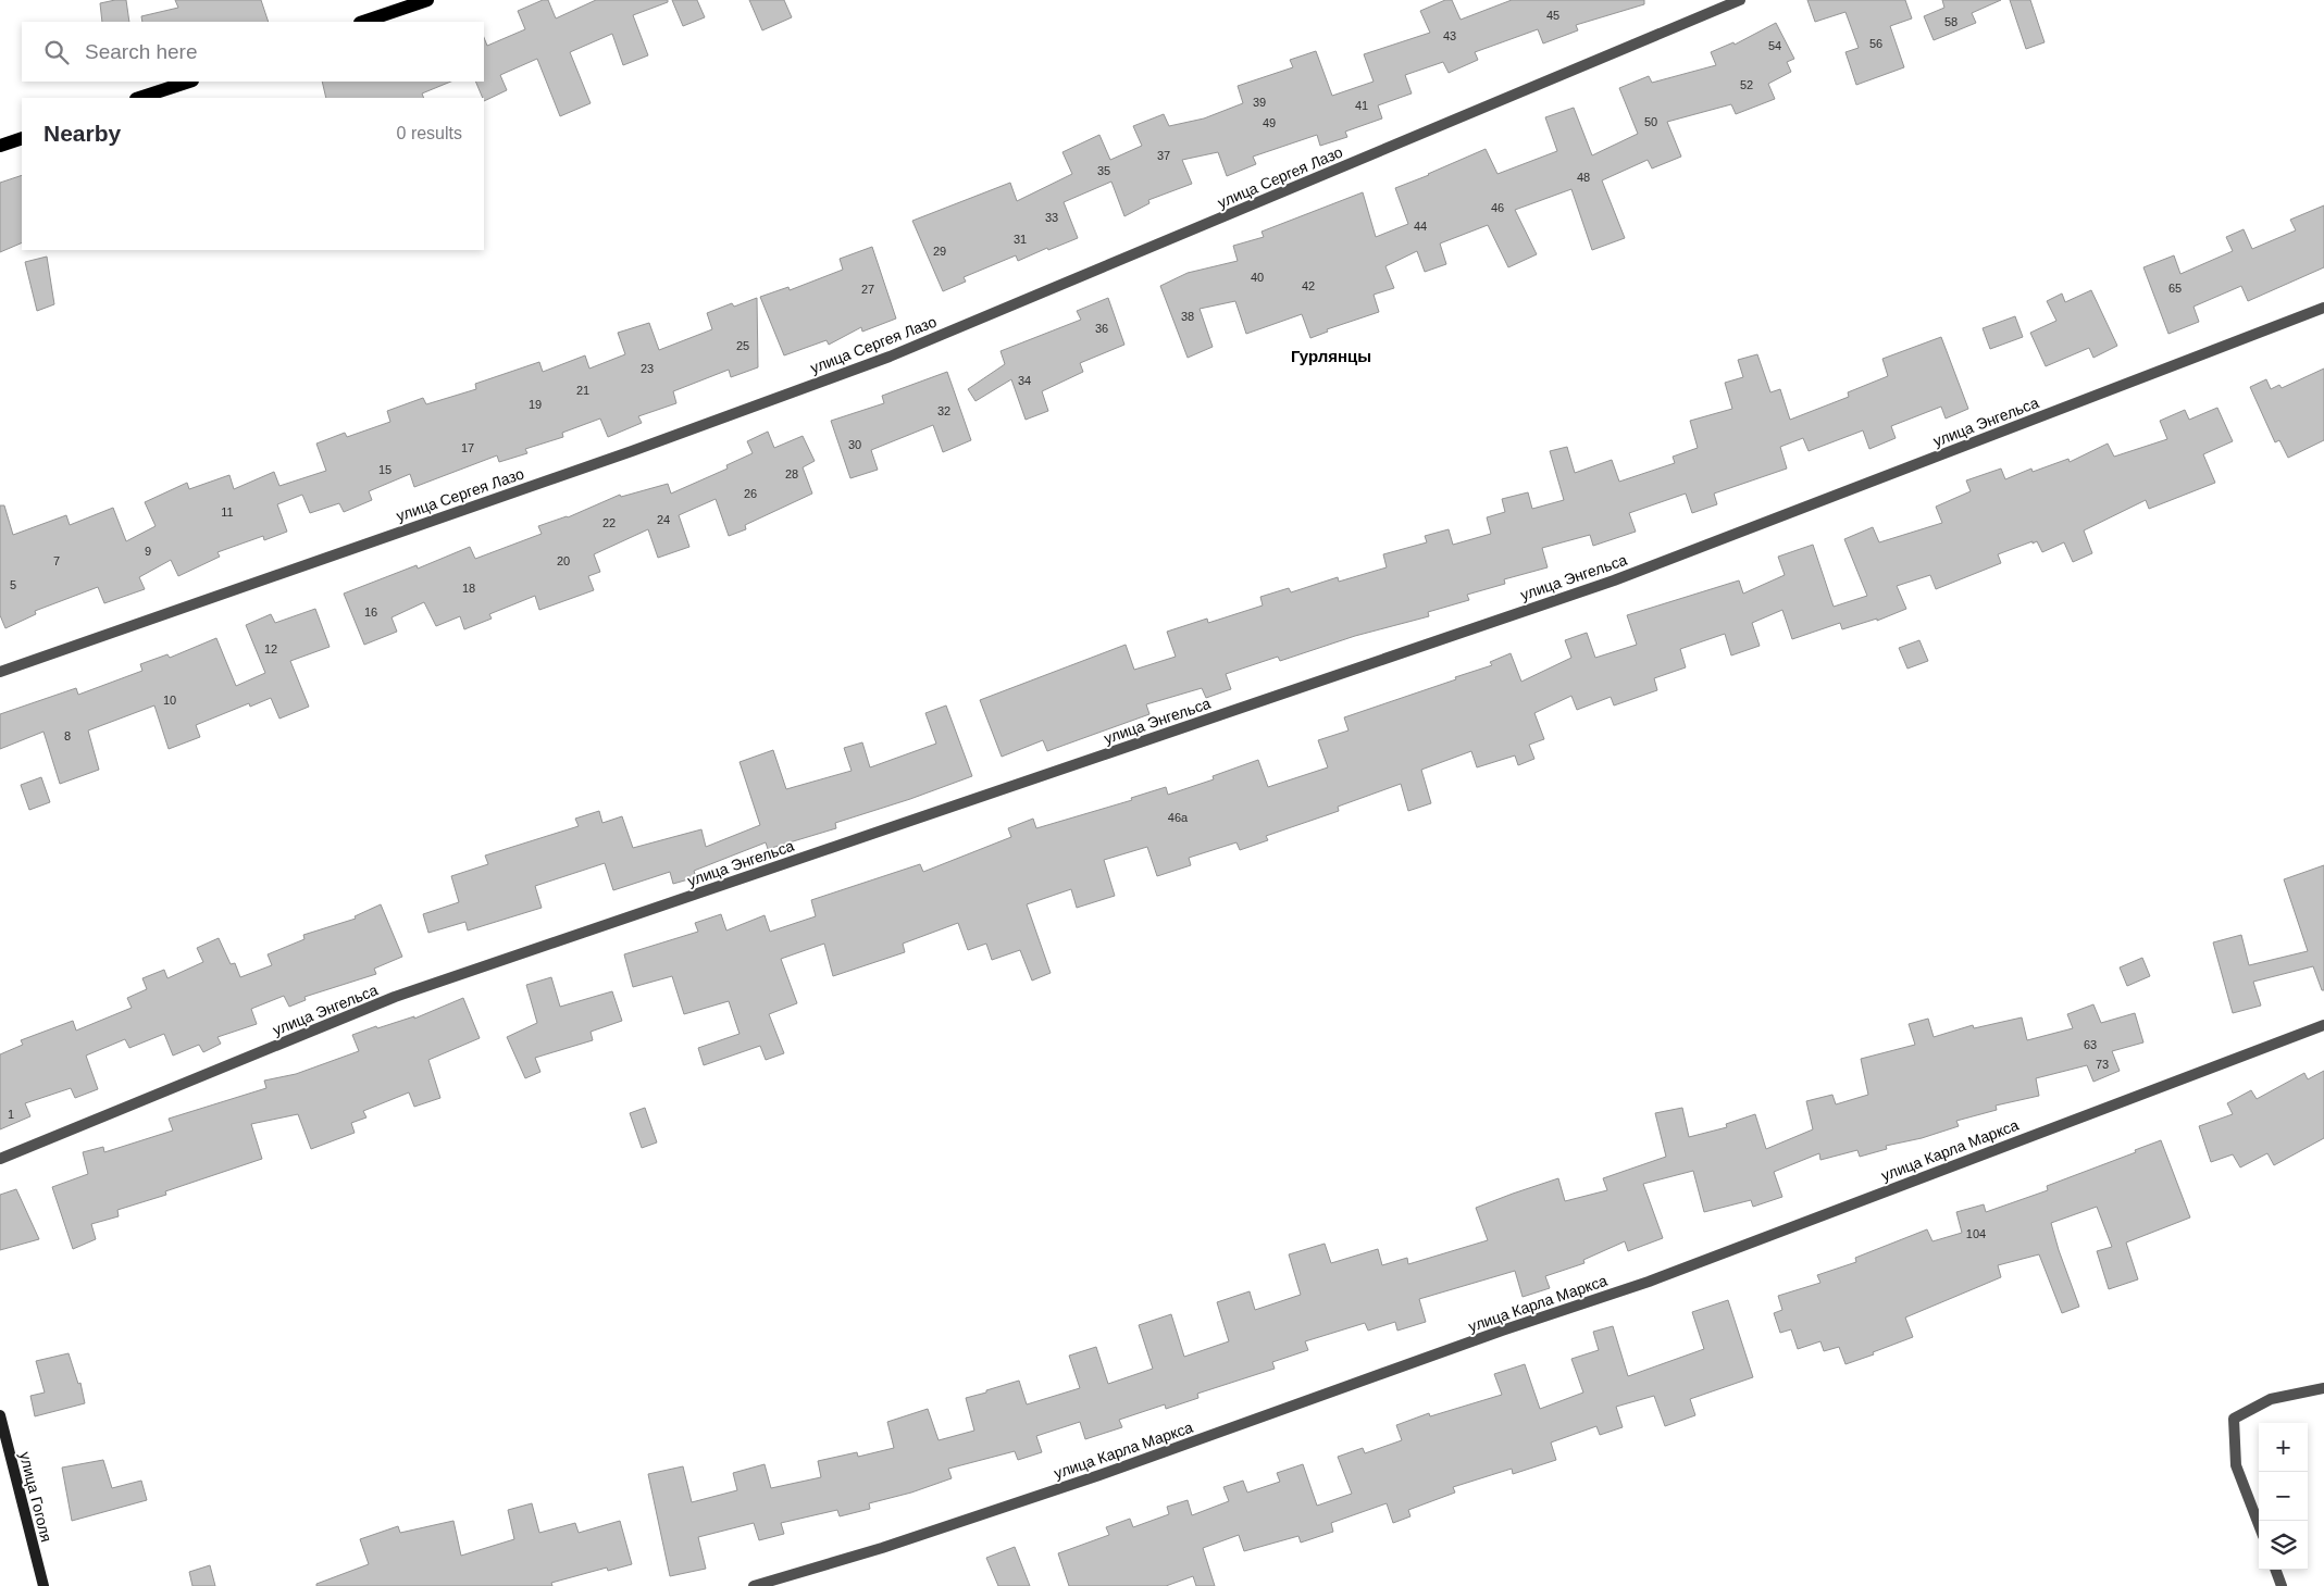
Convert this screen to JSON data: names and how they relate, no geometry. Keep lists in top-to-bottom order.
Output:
{
  "streets": {
    "main road": ["улица Гоголя"],
    "street": ["улица Сергея Лазо", "улица Энгельса", "улица Карла Маркса"]
  },
  "districts": ["Гурлянцы"],
  "house_numbers": [
    "45",
    "58",
    "43",
    "56",
    "54",
    "52",
    "39",
    "41",
    "50",
    "49",
    "37",
    "35",
    "48",
    "46",
    "33",
    "44",
    "31",
    "29",
    "40",
    "42",
    "65",
    "27",
    "38",
    "36",
    "25",
    "23",
    "34",
    "21",
    "19",
    "32",
    "30",
    "17",
    "15",
    "28",
    "26",
    "11",
    "24",
    "22",
    "9",
    "7",
    "20",
    "5",
    "18",
    "16",
    "12",
    "10",
    "8",
    "46а",
    "63",
    "73",
    "1",
    "104"
  ],
  "page": {
    "search": "Search here",
    "heading": ["Nearby", "0 results"],
    "map_buttons": ["+", "−"]
  }
}
